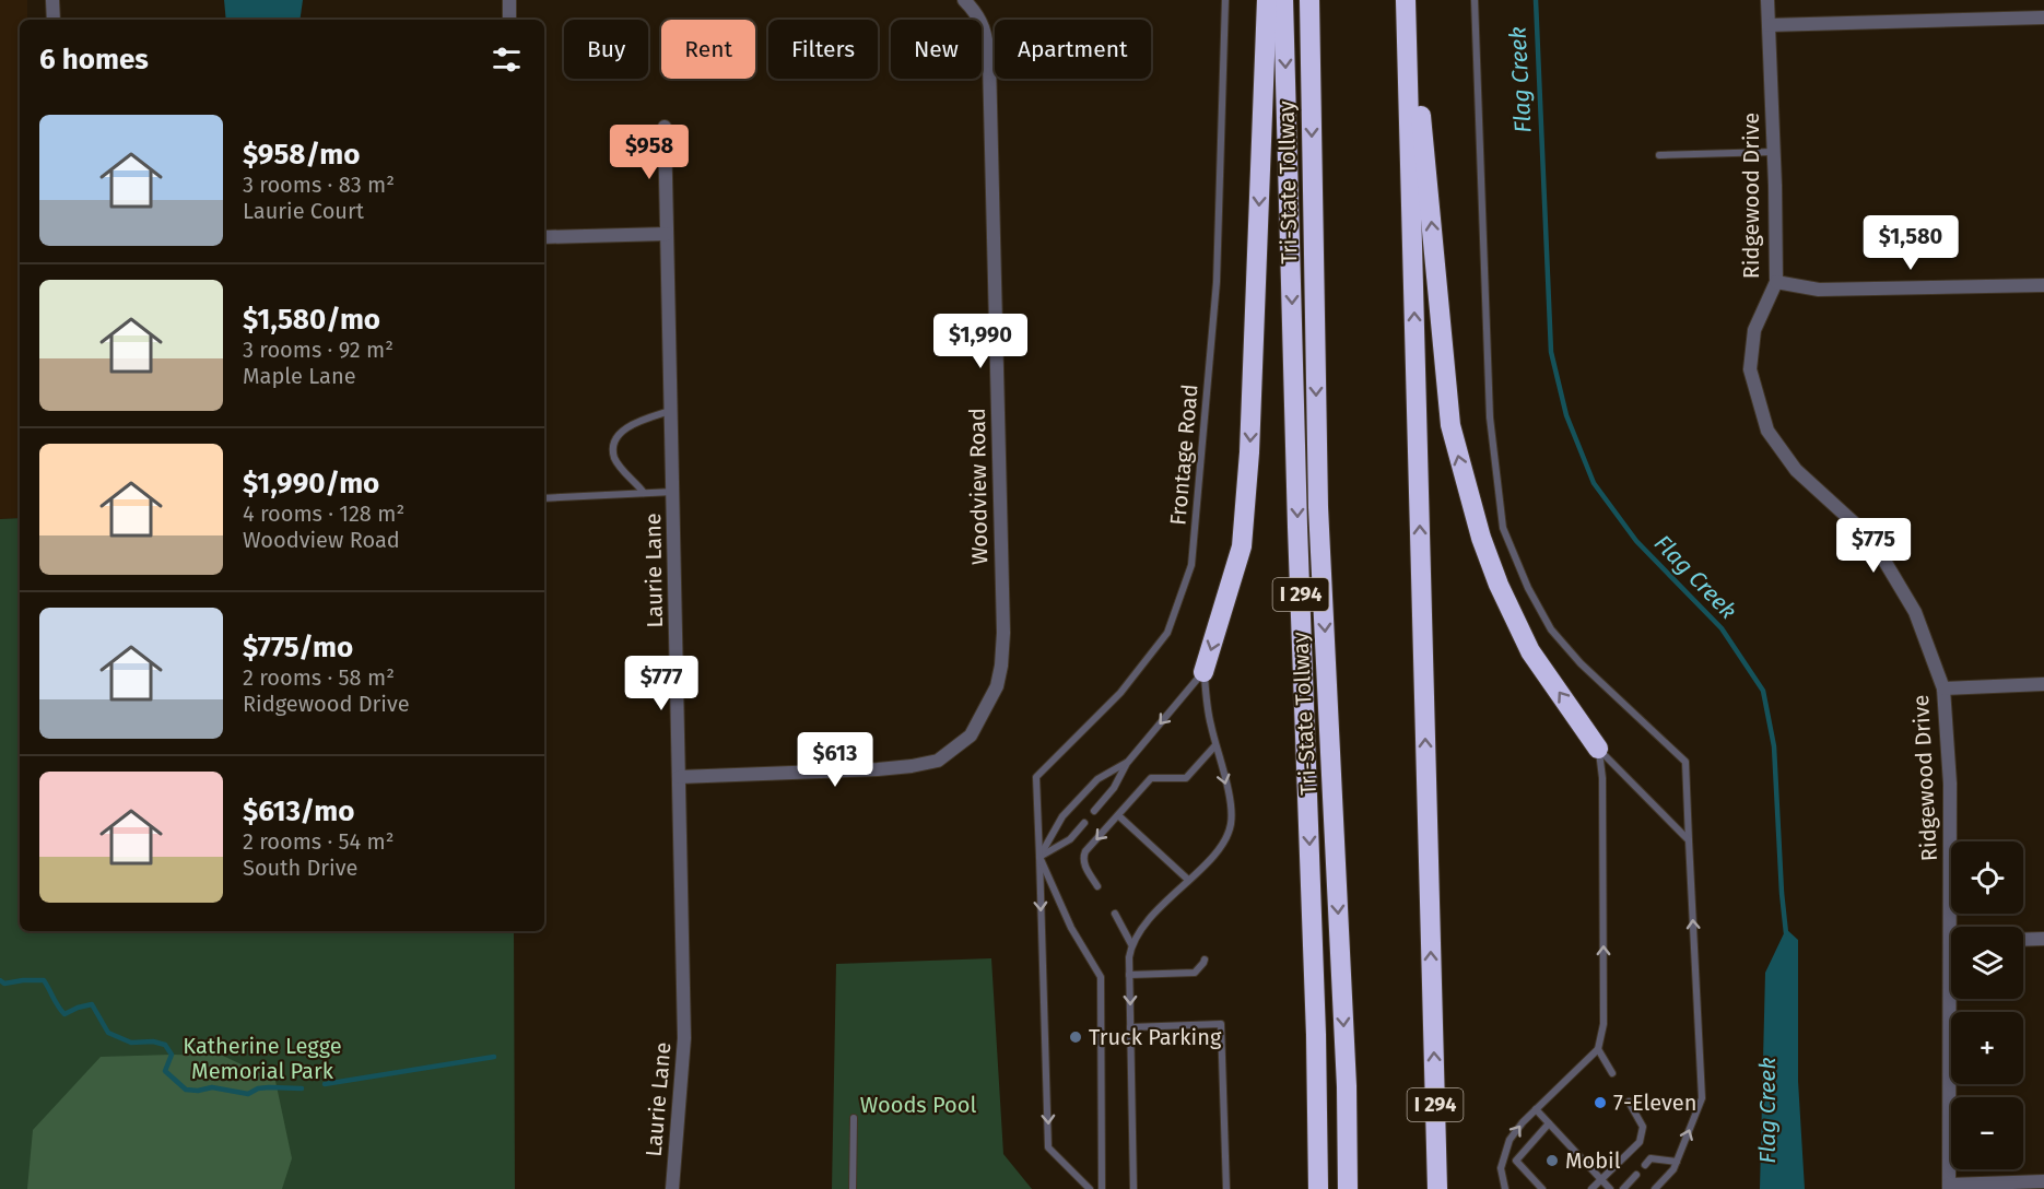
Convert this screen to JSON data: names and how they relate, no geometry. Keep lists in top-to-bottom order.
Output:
{
  "streets": {
    "highway": ["Tri-State Tollway", "I 294"],
    "street": ["Ridgewood Drive", "Woodview Road", "Laurie Lane"],
    "lane": ["Frontage Road"]
  },
  "crossings": [
    ["Woodview Road", "Laurie Lane"]
  ],
  "water": ["Flag Creek"],
  "parks": ["Katherine Legge Memorial Park", "Woods Pool"],
  "places": ["Truck Parking", "7-Eleven", "Mobil"],
  "page": {
    "chip": [
      "Buy",
      "Rent",
      "Filters",
      "New",
      "Apartment"
    ],
    "heading": "6 homes",
    "list": [
      {
        "name": "$958/mo",
        "note": "3 rooms · 83 m² · Laurie Court"
      },
      {
        "name": "$1,580/mo",
        "note": "3 rooms · 92 m² · Maple Lane"
      },
      {
        "name": "$1,990/mo",
        "note": "4 rooms · 128 m² · Woodview Road"
      },
      {
        "name": "$775/mo",
        "note": "2 rooms · 58 m² · Ridgewood Drive"
      },
      {
        "name": "$613/mo",
        "note": "2 rooms · 54 m² · South Drive"
      }
    ],
    "price": [
      "$958",
      "$1,580",
      "$1,990",
      "$775",
      "$777",
      "$613"
    ],
    "map_buttons": ["+", "−"]
  }
}
